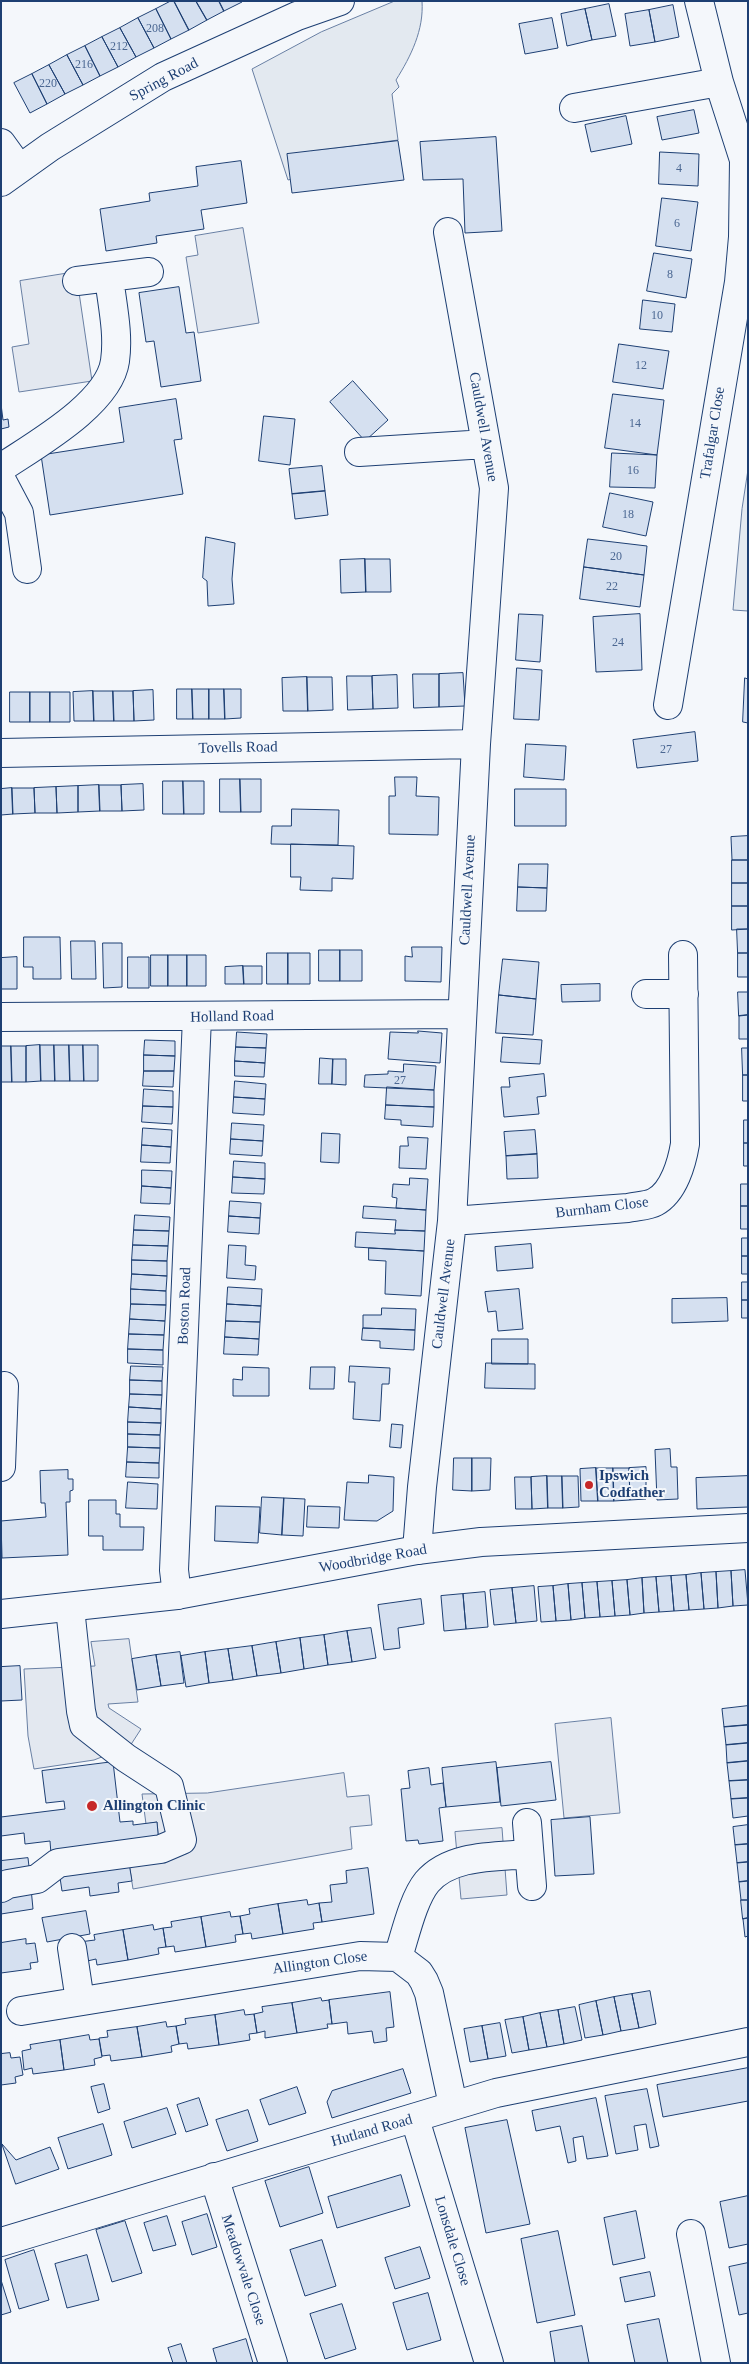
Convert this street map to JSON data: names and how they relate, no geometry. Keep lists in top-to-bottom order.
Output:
{
  "streets": {
    "street": [
      "Spring Road",
      "Cauldwell Avenue",
      "Trafalgar Close",
      "Tovells Road",
      "Holland Road",
      "Burnham Close",
      "Boston Road",
      "Woodbridge Road",
      "Allington Close",
      "Hutland Road",
      "Lonsdale Close",
      "Meadowvale Close"
    ]
  },
  "crossings": [
    ["Cauldwell Avenue", "Tovells Road"],
    ["Cauldwell Avenue", "Holland Road"],
    ["Cauldwell Avenue", "Burnham Close"],
    ["Cauldwell Avenue", "Woodbridge Road"],
    ["Holland Road", "Boston Road"],
    ["Boston Road", "Woodbridge Road"],
    ["Hutland Road", "Lonsdale Close"],
    ["Hutland Road", "Meadowvale Close"]
  ],
  "places": ["Ipswich Codfather", "Allington Clinic"],
  "house_numbers": [
    "208",
    "212",
    "216",
    "220",
    "4",
    "6",
    "8",
    "10",
    "12",
    "14",
    "16",
    "18",
    "20",
    "22",
    "24",
    "27",
    "27"
  ]
}
